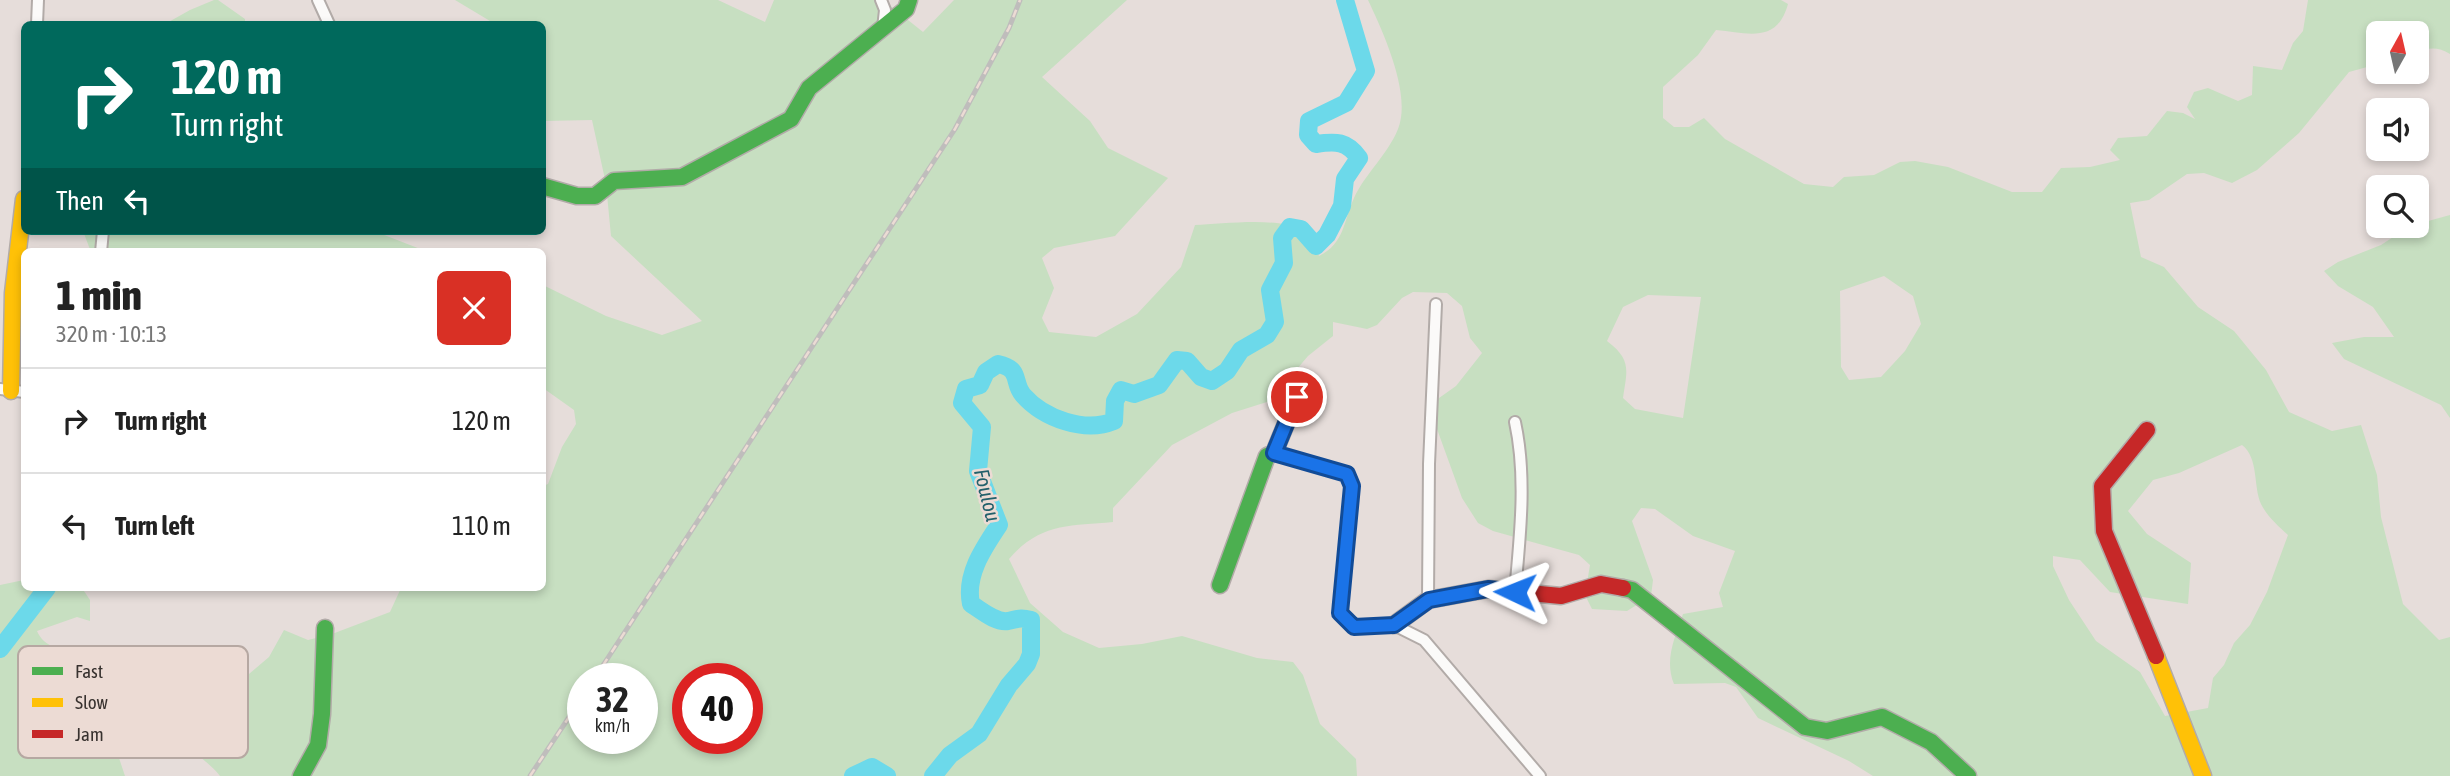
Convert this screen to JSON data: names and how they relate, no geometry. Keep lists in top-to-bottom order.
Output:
{
  "water": ["Foulou"],
  "legend": ["Fast", "Slow", "Jam"],
  "north": "top",
  "page": {
    "turn": ["120 m", "Turn right"],
    "then": "Then",
    "heading": ["1 min", "320 m · 10:13"],
    "list": [
      {
        "name": "Turn right",
        "value": "120 m"
      },
      {
        "name": "Turn left",
        "value": "110 m"
      }
    ],
    "speed": "32 km/h",
    "limit": "40"
  }
}
